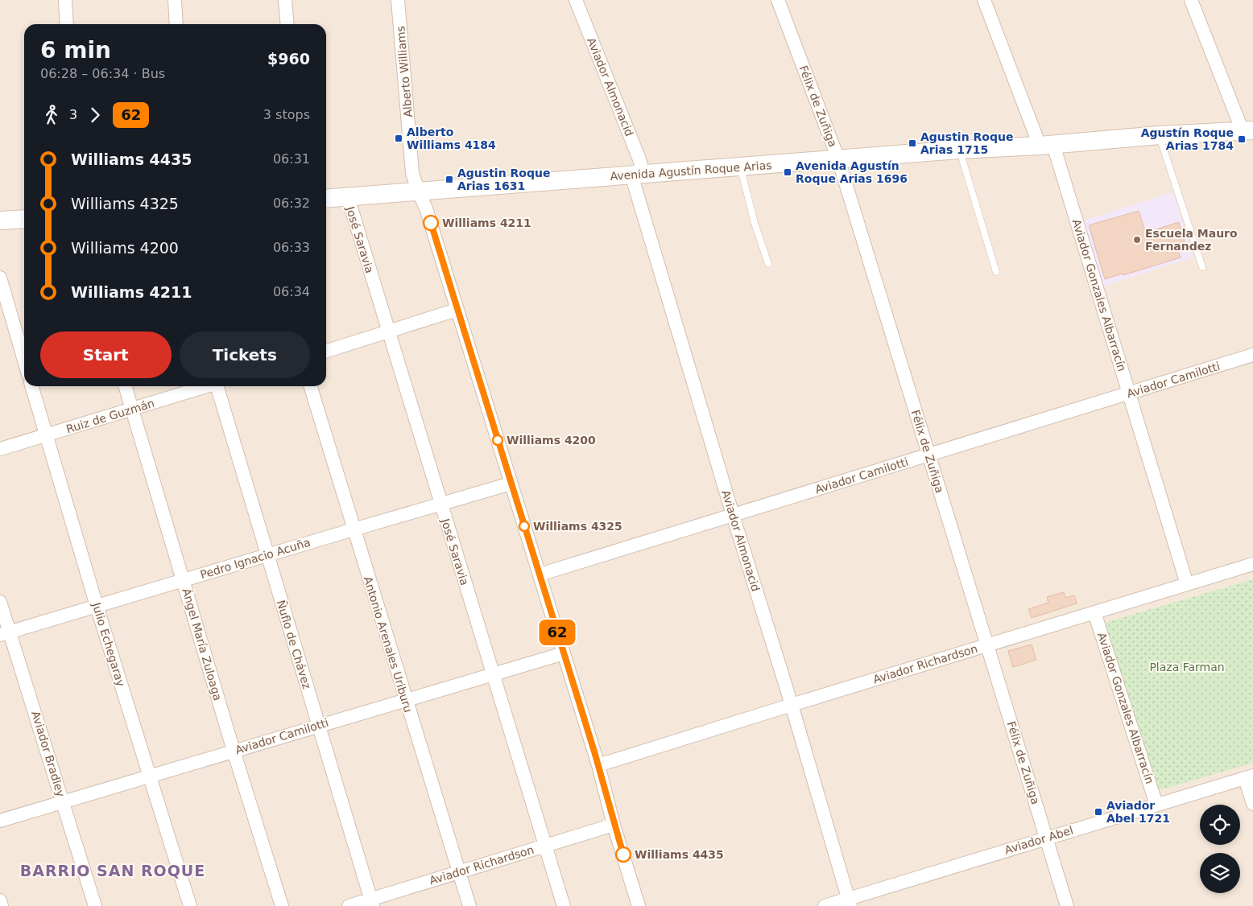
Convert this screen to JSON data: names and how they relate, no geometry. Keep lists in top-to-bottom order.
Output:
{
  "streets": {
    "main road": ["Avenida Agustín Roque Arias"],
    "street": [
      "Alberto Williams",
      "Aviador Almonacid",
      "Félix de Zuñiga",
      "José Saravia",
      "Aviador Gonzales Albarracín",
      "Aviador Camilotti",
      "Ruiz de Guzmán",
      "Pedro Ignacio Acuña",
      "Julio Echegaray",
      "Ángel María Zuloaga",
      "Ñuflo de Chávez",
      "Antonio Arenales Uriburu",
      "Aviador Richardson",
      "Aviador Bradley",
      "Aviador Abel"
    ]
  },
  "crossings": [
    ["Alberto Williams", "Avenida Agustín Roque Arias"],
    ["Alberto Williams", "Aviador Camilotti"],
    ["Alberto Williams", "Pedro Ignacio Acuña"],
    ["Alberto Williams", "Aviador Richardson"],
    ["Aviador Almonacid", "Avenida Agustín Roque Arias"],
    ["Aviador Almonacid", "Aviador Camilotti"],
    ["Aviador Almonacid", "Aviador Richardson"],
    ["Aviador Almonacid", "Aviador Abel"],
    ["Félix de Zuñiga", "Avenida Agustín Roque Arias"],
    ["Félix de Zuñiga", "Aviador Camilotti"],
    ["Félix de Zuñiga", "Aviador Richardson"],
    ["Félix de Zuñiga", "Aviador Abel"],
    ["Avenida Agustín Roque Arias", "José Saravia"],
    ["Avenida Agustín Roque Arias", "Aviador Gonzales Albarracín"],
    ["José Saravia", "Aviador Camilotti"],
    ["José Saravia", "Pedro Ignacio Acuña"],
    ["José Saravia", "Aviador Richardson"],
    ["Aviador Gonzales Albarracín", "Aviador Camilotti"],
    ["Aviador Gonzales Albarracín", "Aviador Richardson"],
    ["Aviador Gonzales Albarracín", "Aviador Abel"],
    ["Aviador Camilotti", "Julio Echegaray"],
    ["Aviador Camilotti", "Ángel María Zuloaga"],
    ["Aviador Camilotti", "Ñuflo de Chávez"],
    ["Aviador Camilotti", "Antonio Arenales Uriburu"],
    ["Aviador Camilotti", "Aviador Bradley"],
    ["Ruiz de Guzmán", "Julio Echegaray"],
    ["Ruiz de Guzmán", "Ángel María Zuloaga"],
    ["Pedro Ignacio Acuña", "Julio Echegaray"],
    ["Pedro Ignacio Acuña", "Ángel María Zuloaga"],
    ["Pedro Ignacio Acuña", "Ñuflo de Chávez"],
    ["Pedro Ignacio Acuña", "Antonio Arenales Uriburu"],
    ["Pedro Ignacio Acuña", "Aviador Bradley"],
    ["Ñuflo de Chávez", "Aviador Richardson"],
    ["Antonio Arenales Uriburu", "Aviador Richardson"]
  ],
  "districts": ["BARRIO SAN ROQUE"],
  "parks": ["Plaza Farman"],
  "places": {
    "transit": [
      "Alberto Williams 4184",
      "Agustín Roque Arias 1784",
      "Agustin Roque Arias 1715",
      "Avenida Agustín Roque Arias 1696",
      "Agustin Roque Arias 1631",
      "Aviador Abel 1721"
    ],
    "other": [
      "Williams 4211",
      "Escuela Mauro Fernandez",
      "Williams 4200",
      "Williams 4325",
      "Williams 4435"
    ]
  },
  "lines": ["bus line 62"],
  "page": {
    "on_map": "62",
    "heading": ["6 min", "06:28 – 06:34 · Bus", "$960"],
    "legs": ["3", "62", "3 stops"],
    "list": [
      {
        "name": "Williams 4435",
        "value": "06:31"
      },
      {
        "name": "Williams 4325",
        "value": "06:32"
      },
      {
        "name": "Williams 4200",
        "value": "06:33"
      },
      {
        "name": "Williams 4211",
        "value": "06:34"
      }
    ],
    "buttons": ["Start", "Tickets"]
  }
}
